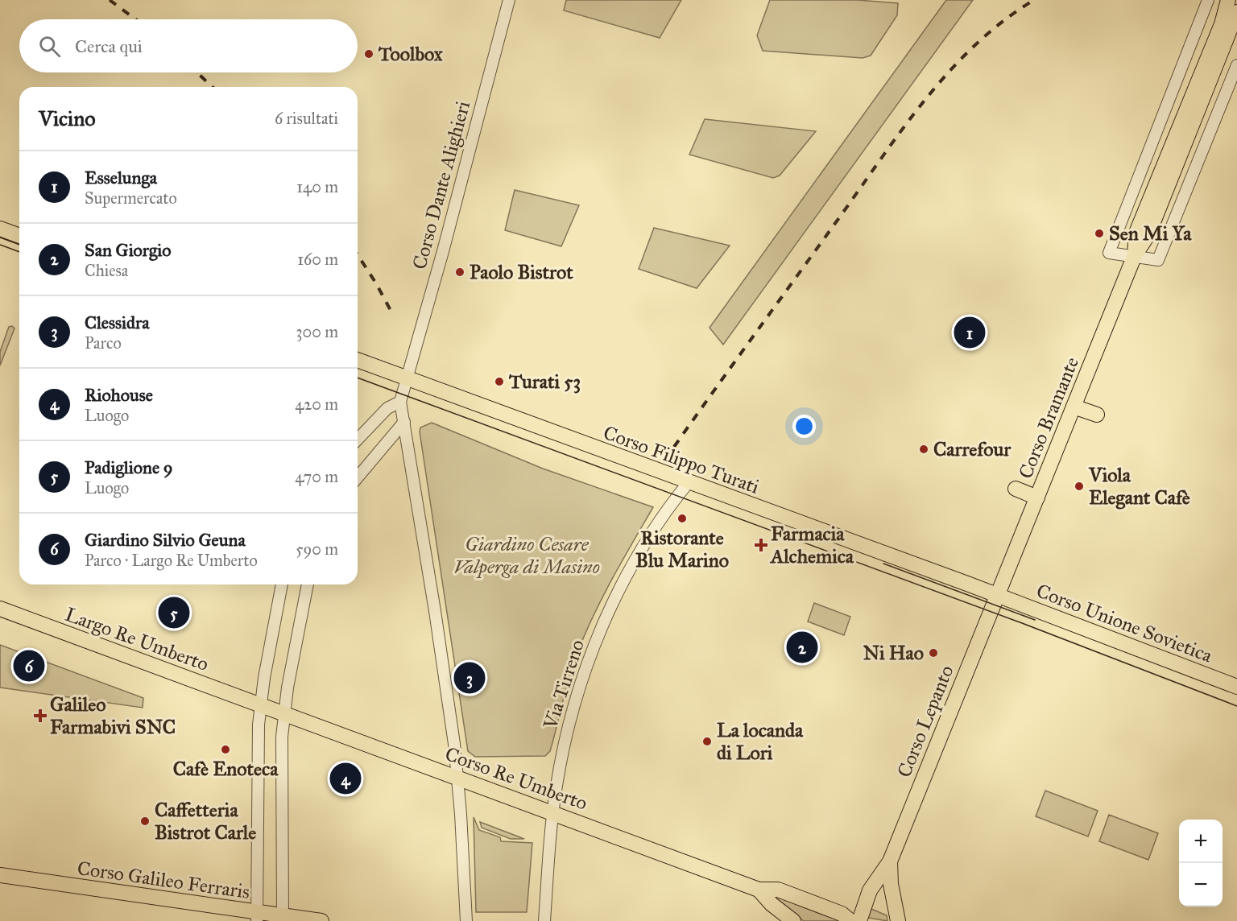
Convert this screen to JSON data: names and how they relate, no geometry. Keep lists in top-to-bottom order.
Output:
{
  "streets": {
    "main road": [
      "Corso Bramante",
      "Corso Filippo Turati",
      "Corso Unione Sovietica",
      "Largo Re Umberto",
      "Corso Lepanto",
      "Corso Re Umberto",
      "Corso Galileo Ferraris"
    ],
    "street": ["Corso Dante Alighieri", "Via Tirreno"]
  },
  "crossings": [
    ["Corso Dante Alighieri", "Corso Filippo Turati"],
    ["Corso Bramante", "Corso Filippo Turati"],
    ["Corso Bramante", "Corso Unione Sovietica"],
    ["Corso Bramante", "Corso Lepanto"],
    ["Corso Filippo Turati", "Corso Unione Sovietica"],
    ["Corso Filippo Turati", "Via Tirreno"],
    ["Corso Filippo Turati", "Corso Lepanto"],
    ["Corso Unione Sovietica", "Corso Lepanto"],
    ["Largo Re Umberto", "Corso Re Umberto"],
    ["Via Tirreno", "Corso Re Umberto"]
  ],
  "parks": ["Giardino Cesare Valperga di Masino"],
  "places": {
    "other": [
      "Toolbox",
      "Sen Mi Ya",
      "Paolo Bistrot",
      "Turati 53",
      "Carrefour",
      "Viola Elegant Cafè",
      "Ristorante Blu Marino",
      "Ni Hao",
      "La locanda di Lori",
      "Cafè Enoteca",
      "Caffetteria Bistrot Carle"
    ],
    "health": ["Farmacia Alchemica", "Galileo Farmabivi SNC"]
  },
  "page": {
    "search": "Cerca qui",
    "heading": ["Vicino", "6 risultati"],
    "list": [
      {
        "mark": "1",
        "name": "Esselunga",
        "note": "Supermercato",
        "value": "140 m"
      },
      {
        "mark": "2",
        "name": "San Giorgio",
        "note": "Chiesa",
        "value": "160 m"
      },
      {
        "mark": "3",
        "name": "Clessidra",
        "note": "Parco",
        "value": "300 m"
      },
      {
        "mark": "4",
        "name": "Riohouse",
        "note": "Luogo",
        "value": "420 m"
      },
      {
        "mark": "5",
        "name": "Padiglione 9",
        "note": "Luogo",
        "value": "470 m"
      },
      {
        "mark": "6",
        "name": "Giardino Silvio Geuna",
        "note": "Parco · Largo Re Umberto",
        "value": "590 m"
      }
    ],
    "pins": [
      "1",
      "5",
      "2",
      "6",
      "3",
      "4"
    ],
    "map_buttons": ["+", "−"]
  }
}
